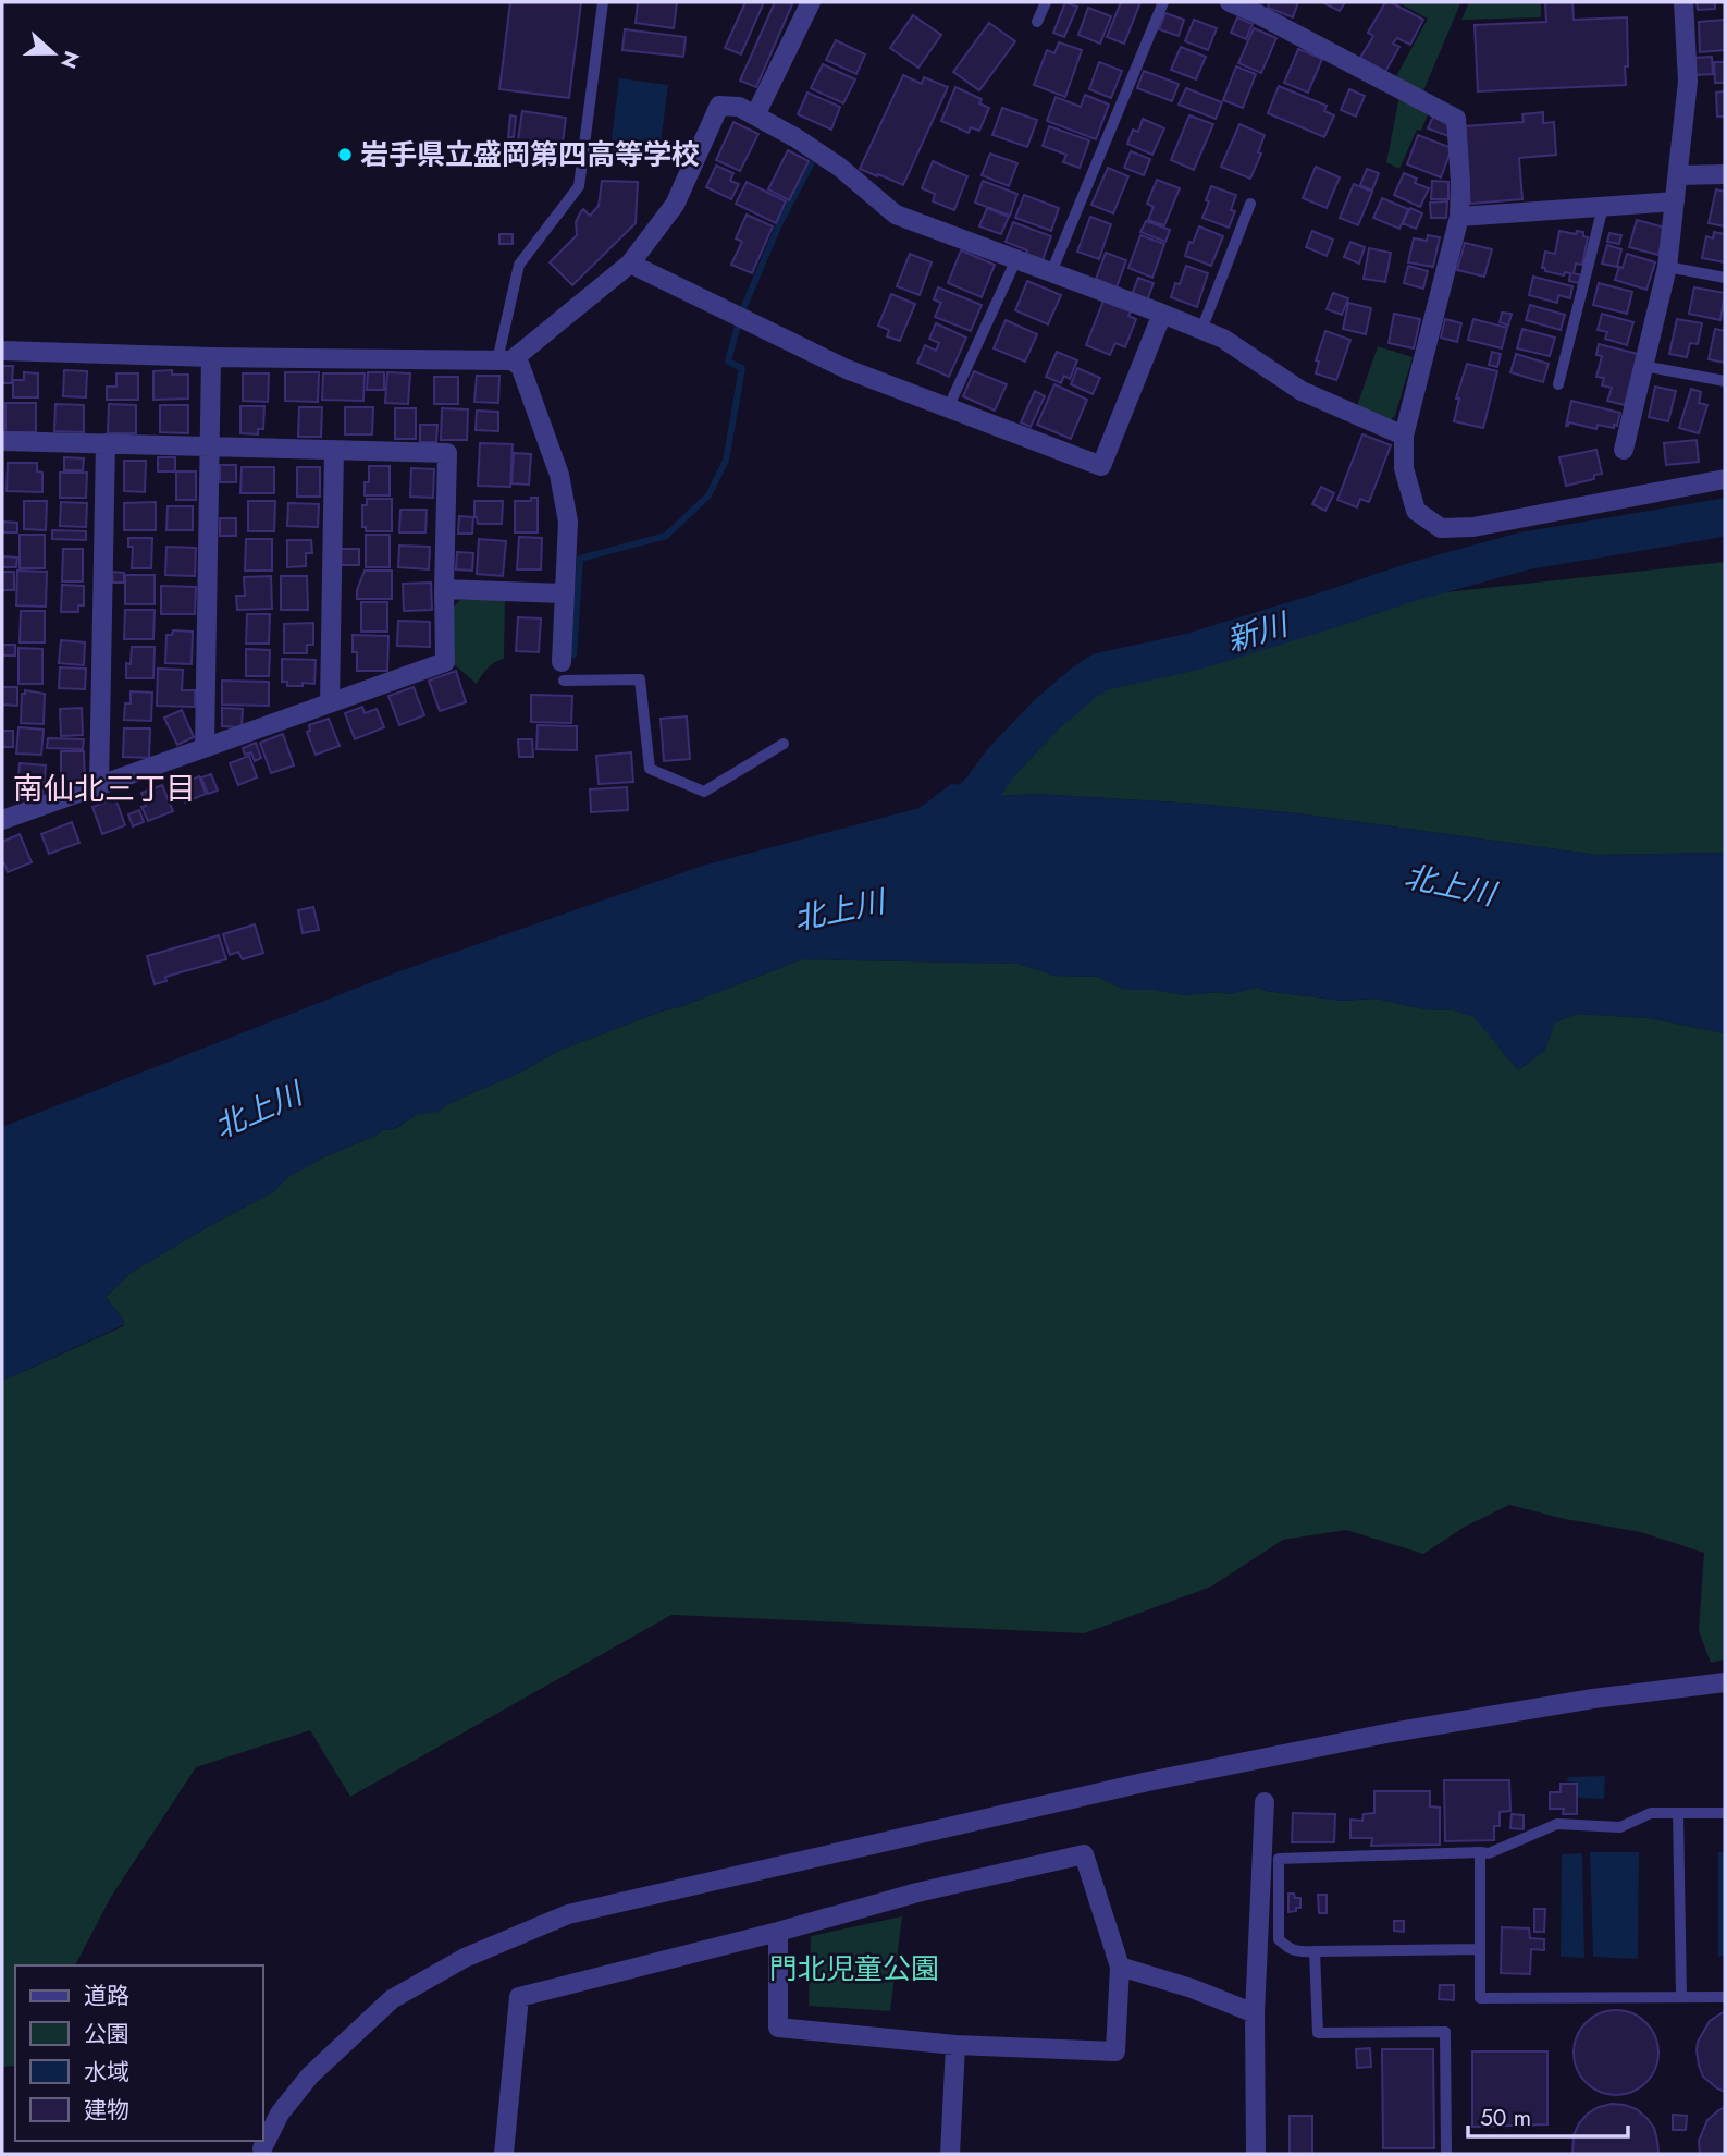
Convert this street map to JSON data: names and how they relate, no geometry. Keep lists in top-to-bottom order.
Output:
{
  "districts": ["南仙北三丁目"],
  "water": ["新川", "北上川"],
  "parks": ["門北児童公園"],
  "places": ["岩手県立盛岡第四高等学校"],
  "legend": [
    "道路",
    "公園",
    "水域",
    "建物"
  ],
  "scale_bar": "50 m",
  "north": "right"
}
